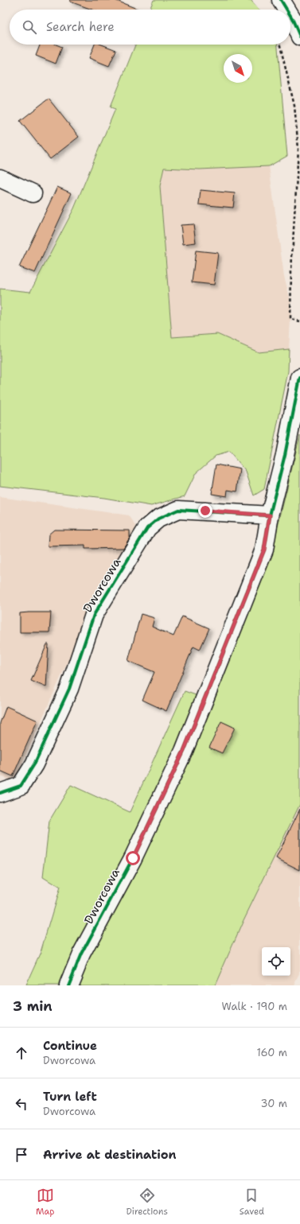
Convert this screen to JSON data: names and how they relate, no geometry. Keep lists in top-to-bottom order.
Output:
{
  "streets": {
    "street": ["Dworcowa"]
  },
  "north": "bottom right",
  "page": {
    "search": "Search here",
    "heading": ["3 min", "Walk · 190 m"],
    "list": [
      ["Continue", "Dworcowa", "160 m"],
      ["Turn left", "Dworcowa", "30 m"],
      "Arrive at destination"
    ],
    "nav": ["Map", "Directions", "Saved"]
  }
}
